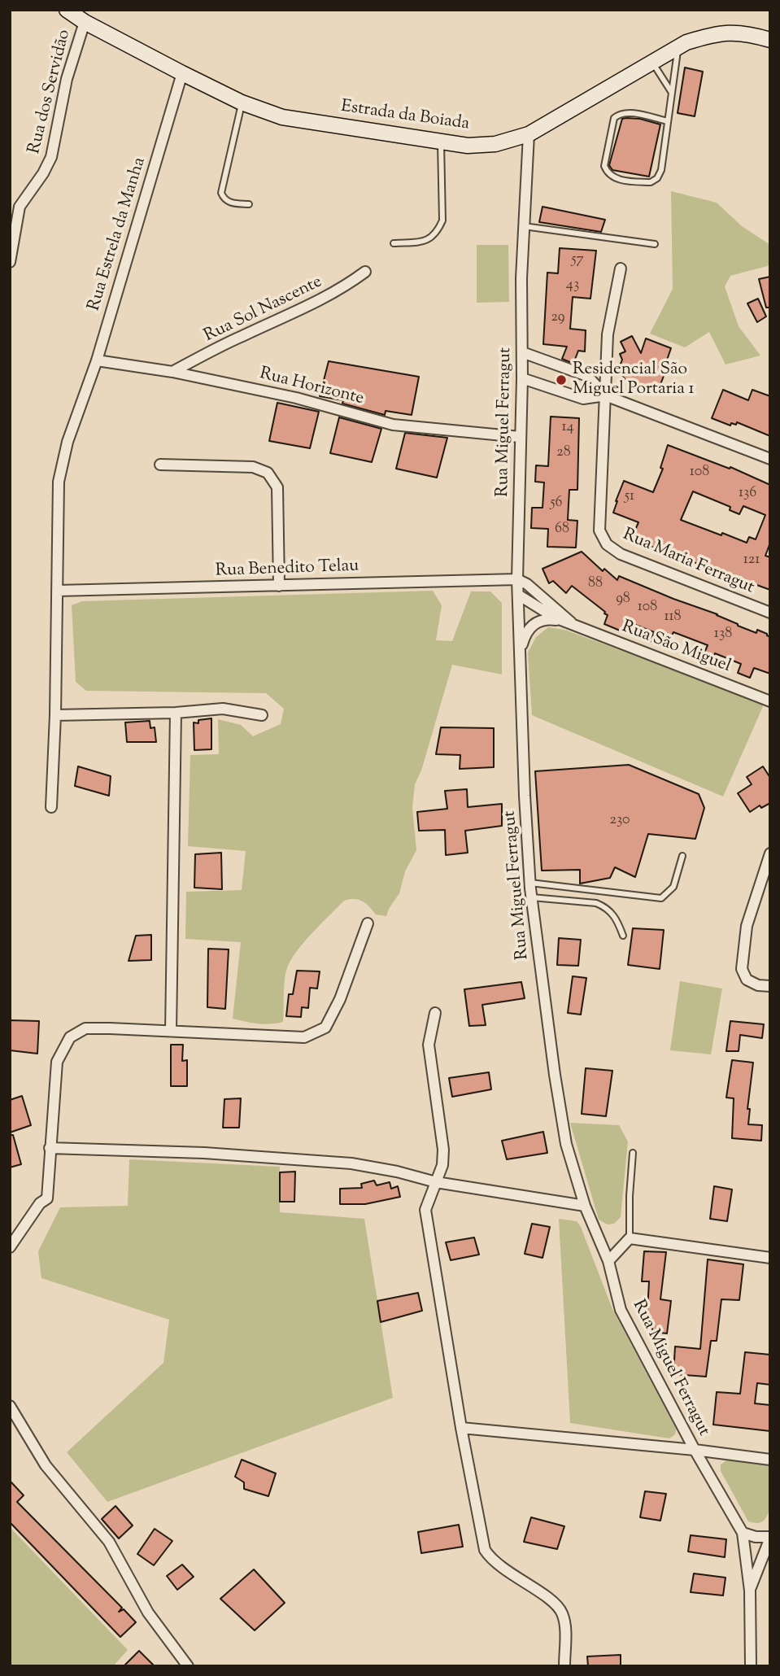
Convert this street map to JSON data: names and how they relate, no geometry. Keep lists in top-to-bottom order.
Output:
{
  "streets": {
    "main road": ["Estrada da Boiada"],
    "street": [
      "Rua dos Servidão",
      "Rua Estrela da Manha",
      "Rua Sol Nascente",
      "Rua Horizonte",
      "Rua Miguel Ferragut",
      "Rua Maria Ferragut",
      "Rua Benedito Telau",
      "Rua São Miguel"
    ]
  },
  "crossings": [
    ["Rua dos Servidão", "Estrada da Boiada"],
    ["Estrada da Boiada", "Rua Estrela da Manha"],
    ["Estrada da Boiada", "Rua Miguel Ferragut"],
    ["Rua Estrela da Manha", "Rua Horizonte"],
    ["Rua Estrela da Manha", "Rua Benedito Telau"],
    ["Rua Sol Nascente", "Rua Horizonte"],
    ["Rua Horizonte", "Rua Miguel Ferragut"],
    ["Rua Miguel Ferragut", "Rua Benedito Telau"],
    ["Rua Miguel Ferragut", "Rua São Miguel"],
    ["Rua Benedito Telau", "Rua São Miguel"]
  ],
  "places": ["Residencial São Miguel Portaria 1"],
  "house_numbers": [
    "57",
    "43",
    "29",
    "14",
    "28",
    "108",
    "136",
    "51",
    "56",
    "68",
    "121",
    "88",
    "98",
    "108",
    "118",
    "138",
    "230"
  ]
}
